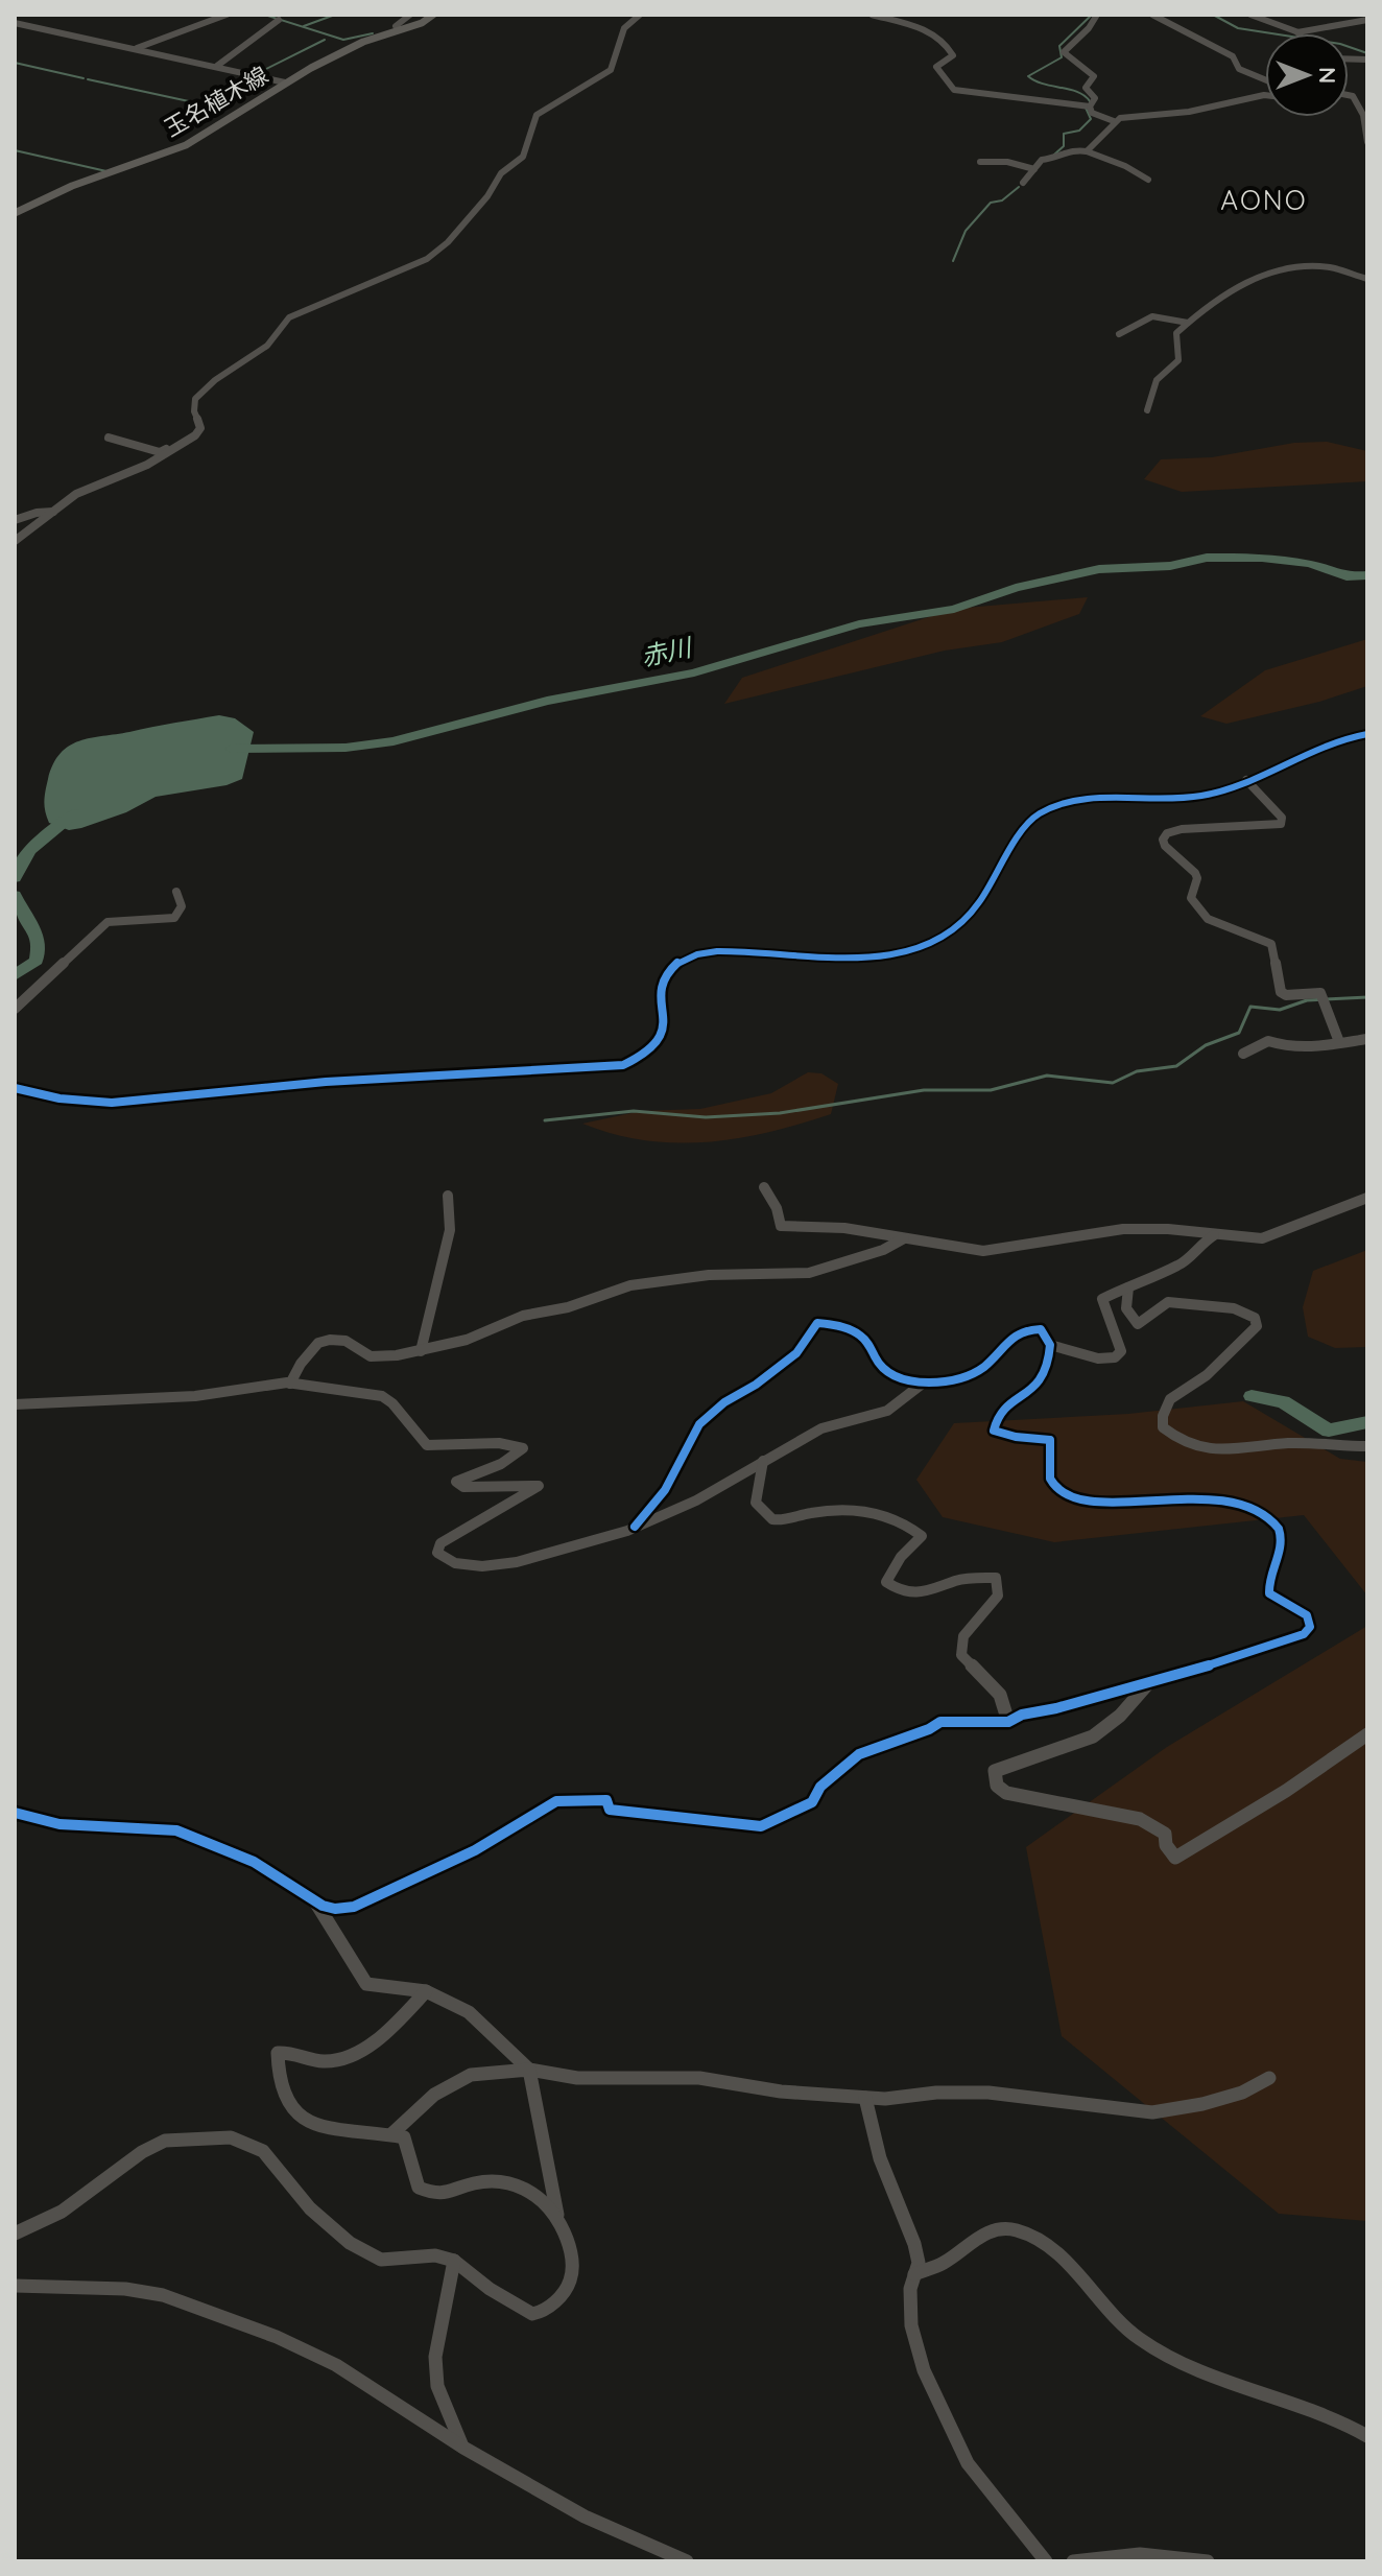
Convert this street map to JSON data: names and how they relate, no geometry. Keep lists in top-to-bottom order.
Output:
{
  "streets": {
    "main road": ["玉名植木線"]
  },
  "districts": ["AONO"],
  "water": ["赤川"],
  "north": "right"
}
